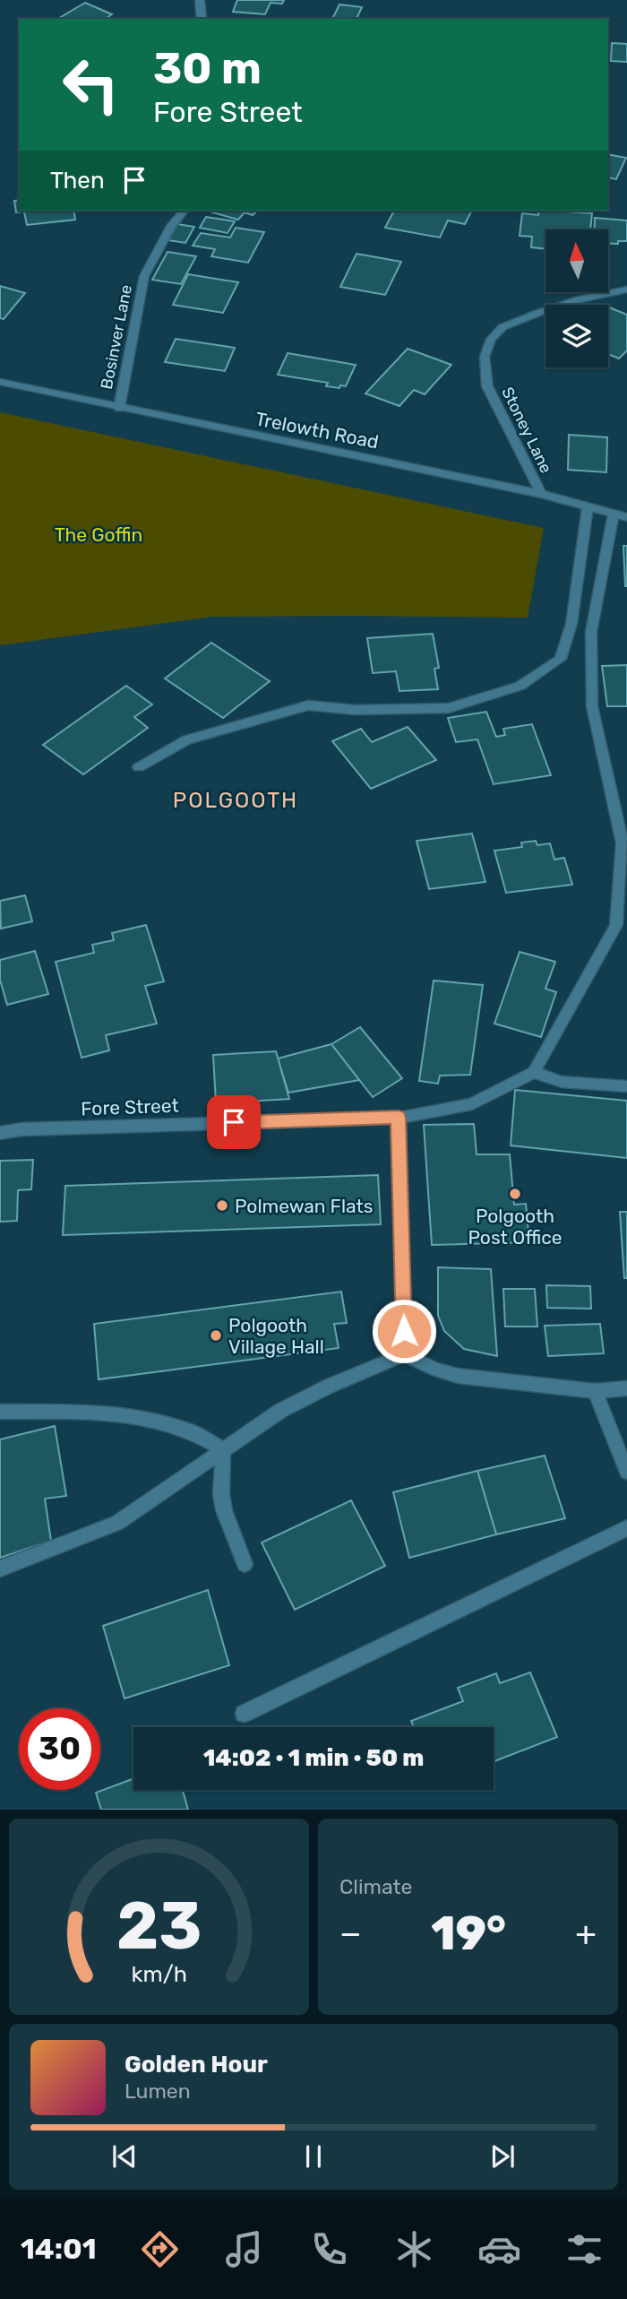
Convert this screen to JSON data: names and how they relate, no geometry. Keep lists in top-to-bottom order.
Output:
{
  "streets": {
    "street": [
      "Bosinver Lane",
      "Trelowth Road",
      "Stoney Lane",
      "Fore Street"
    ]
  },
  "crossings": [
    ["Bosinver Lane", "Trelowth Road"],
    ["Trelowth Road", "Stoney Lane"]
  ],
  "districts": ["POLGOOTH"],
  "parks": ["The Goffin"],
  "places": ["Polgooth Post Office", "Polmewan Flats", "Polgooth Village Hall"],
  "north": "top",
  "page": {
    "turn": ["30 m", "Fore Street"],
    "then": "Then",
    "limit": "30",
    "trip": "14:02 · 1 min · 50 m",
    "tile": "Climate",
    "heat": ["−", "19°", "+"],
    "song": ["Golden Hour", "Lumen"],
    "tabs": "14:01",
    "gauge": ["23", "km/h"]
  }
}
